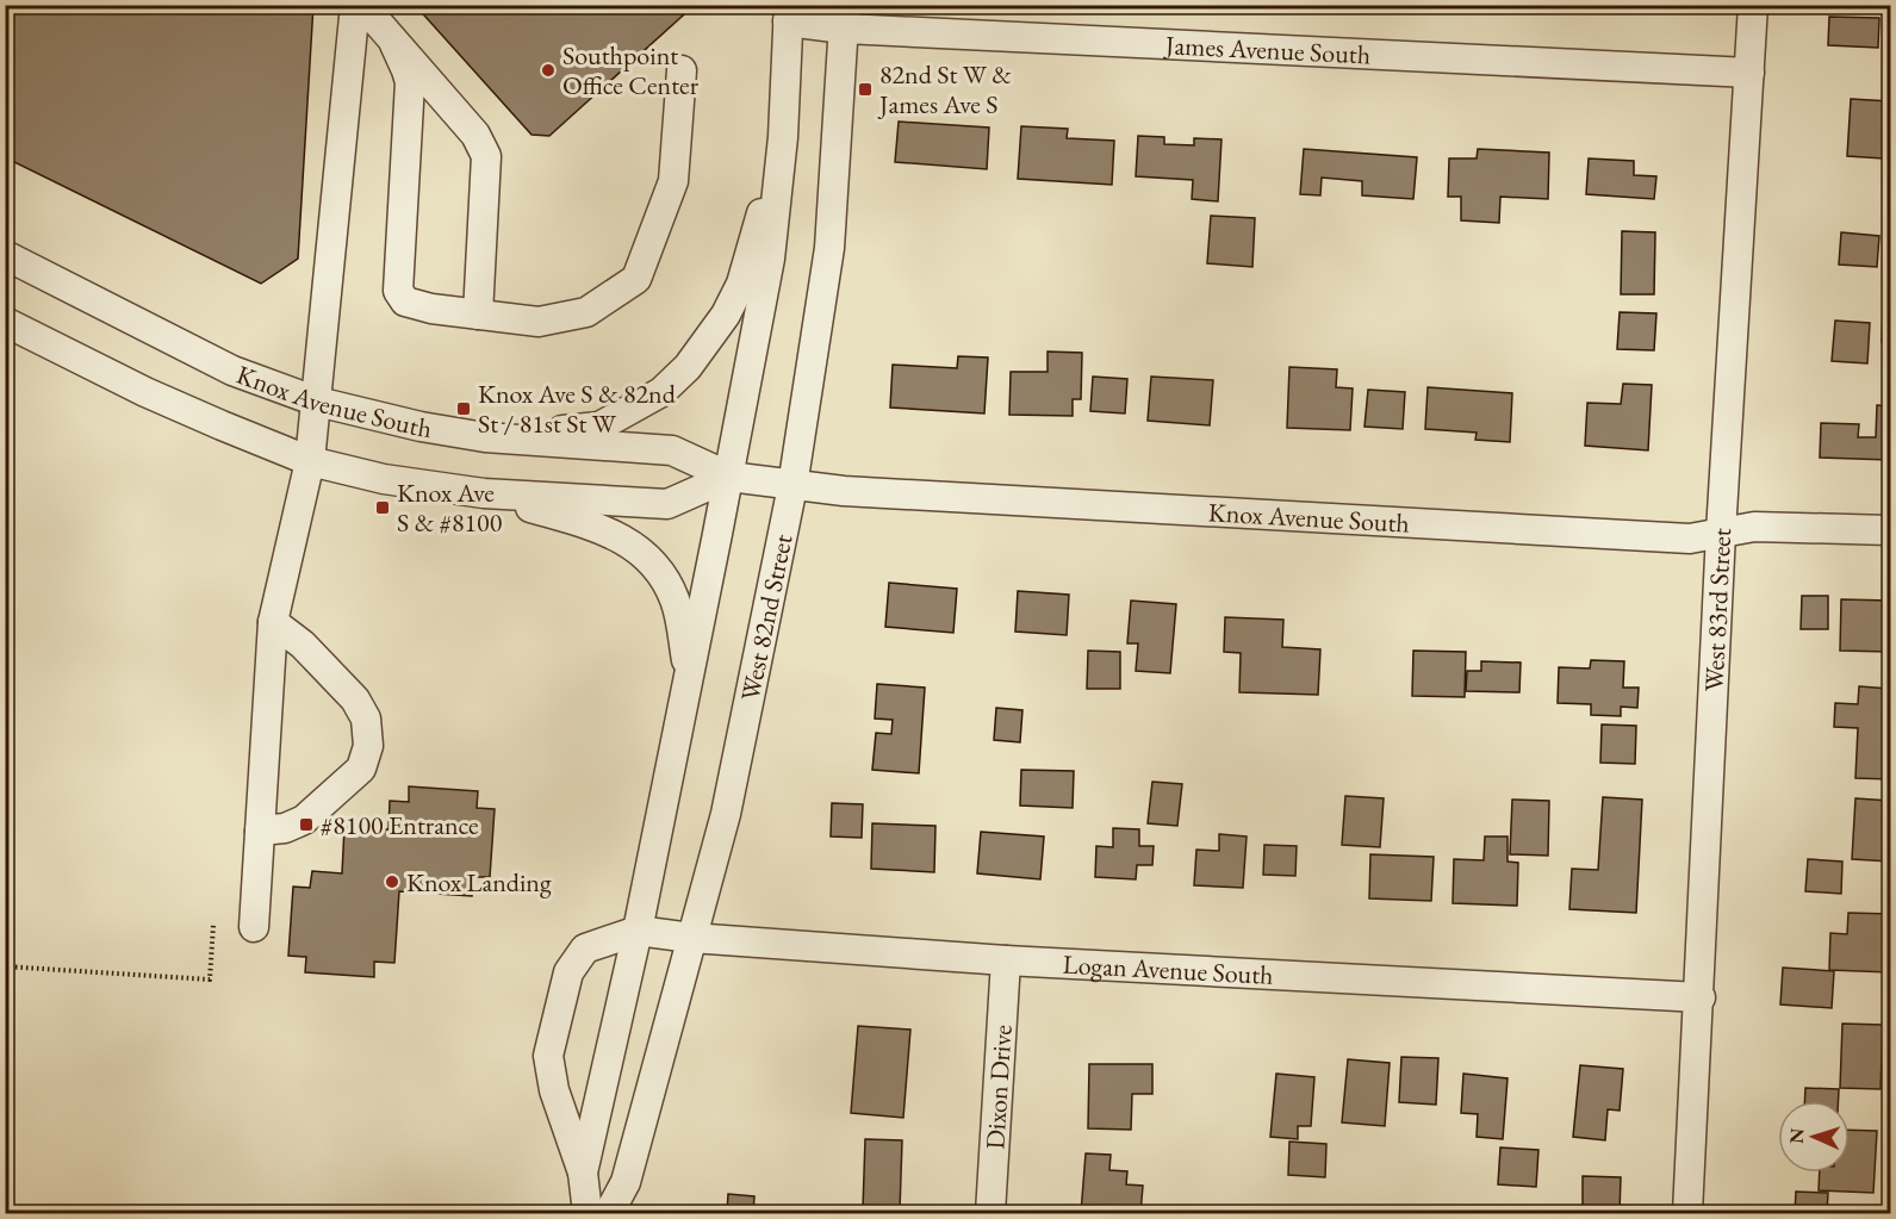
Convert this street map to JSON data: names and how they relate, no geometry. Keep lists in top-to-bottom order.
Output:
{
  "streets": {
    "street": [
      "James Avenue South",
      "Knox Avenue South",
      "West 83rd Street",
      "West 82nd Street",
      "Logan Avenue South",
      "Dixon Drive"
    ]
  },
  "crossings": [
    ["James Avenue South", "West 83rd Street"],
    ["James Avenue South", "West 82nd Street"],
    ["Knox Avenue South", "West 83rd Street"],
    ["Knox Avenue South", "West 82nd Street"],
    ["West 83rd Street", "Logan Avenue South"],
    ["West 82nd Street", "Logan Avenue South"],
    ["Logan Avenue South", "Dixon Drive"]
  ],
  "places": {
    "other": ["Southpoint Office Center", "Knox Landing"],
    "transit": [
      "82nd St W & James Ave S",
      "Knox Ave S & 82nd St / 81st St W",
      "Knox Ave S & #8100",
      "#8100 Entrance"
    ]
  },
  "north": "left"
}
